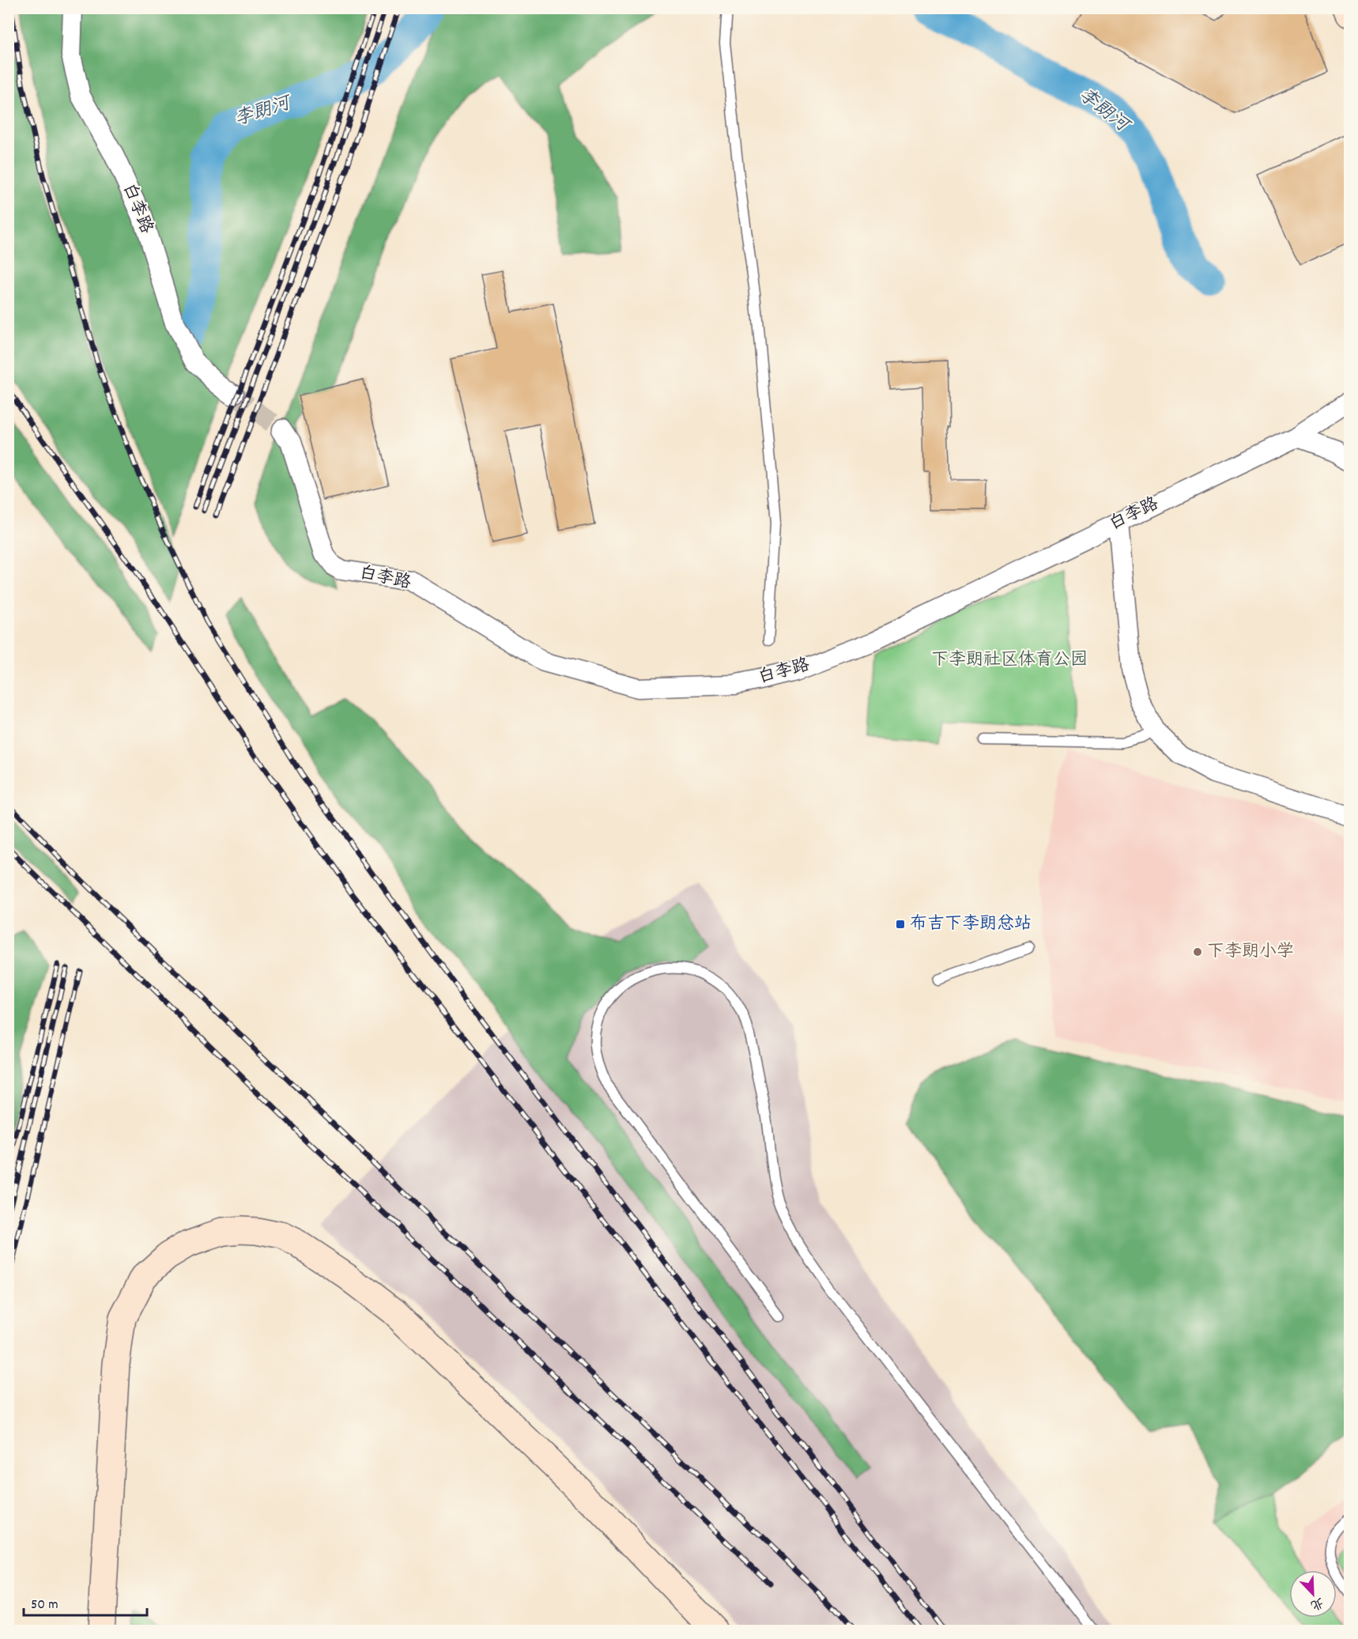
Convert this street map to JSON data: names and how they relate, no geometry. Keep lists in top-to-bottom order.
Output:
{
  "streets": {
    "street": ["白李路"]
  },
  "water": ["李朗河"],
  "parks": ["下李朗社区体育公园"],
  "places": {
    "transit": ["布吉下李朗总站"],
    "other": ["下李朗小学"]
  },
  "scale_bar": "50 m",
  "north": "bottom right"
}
